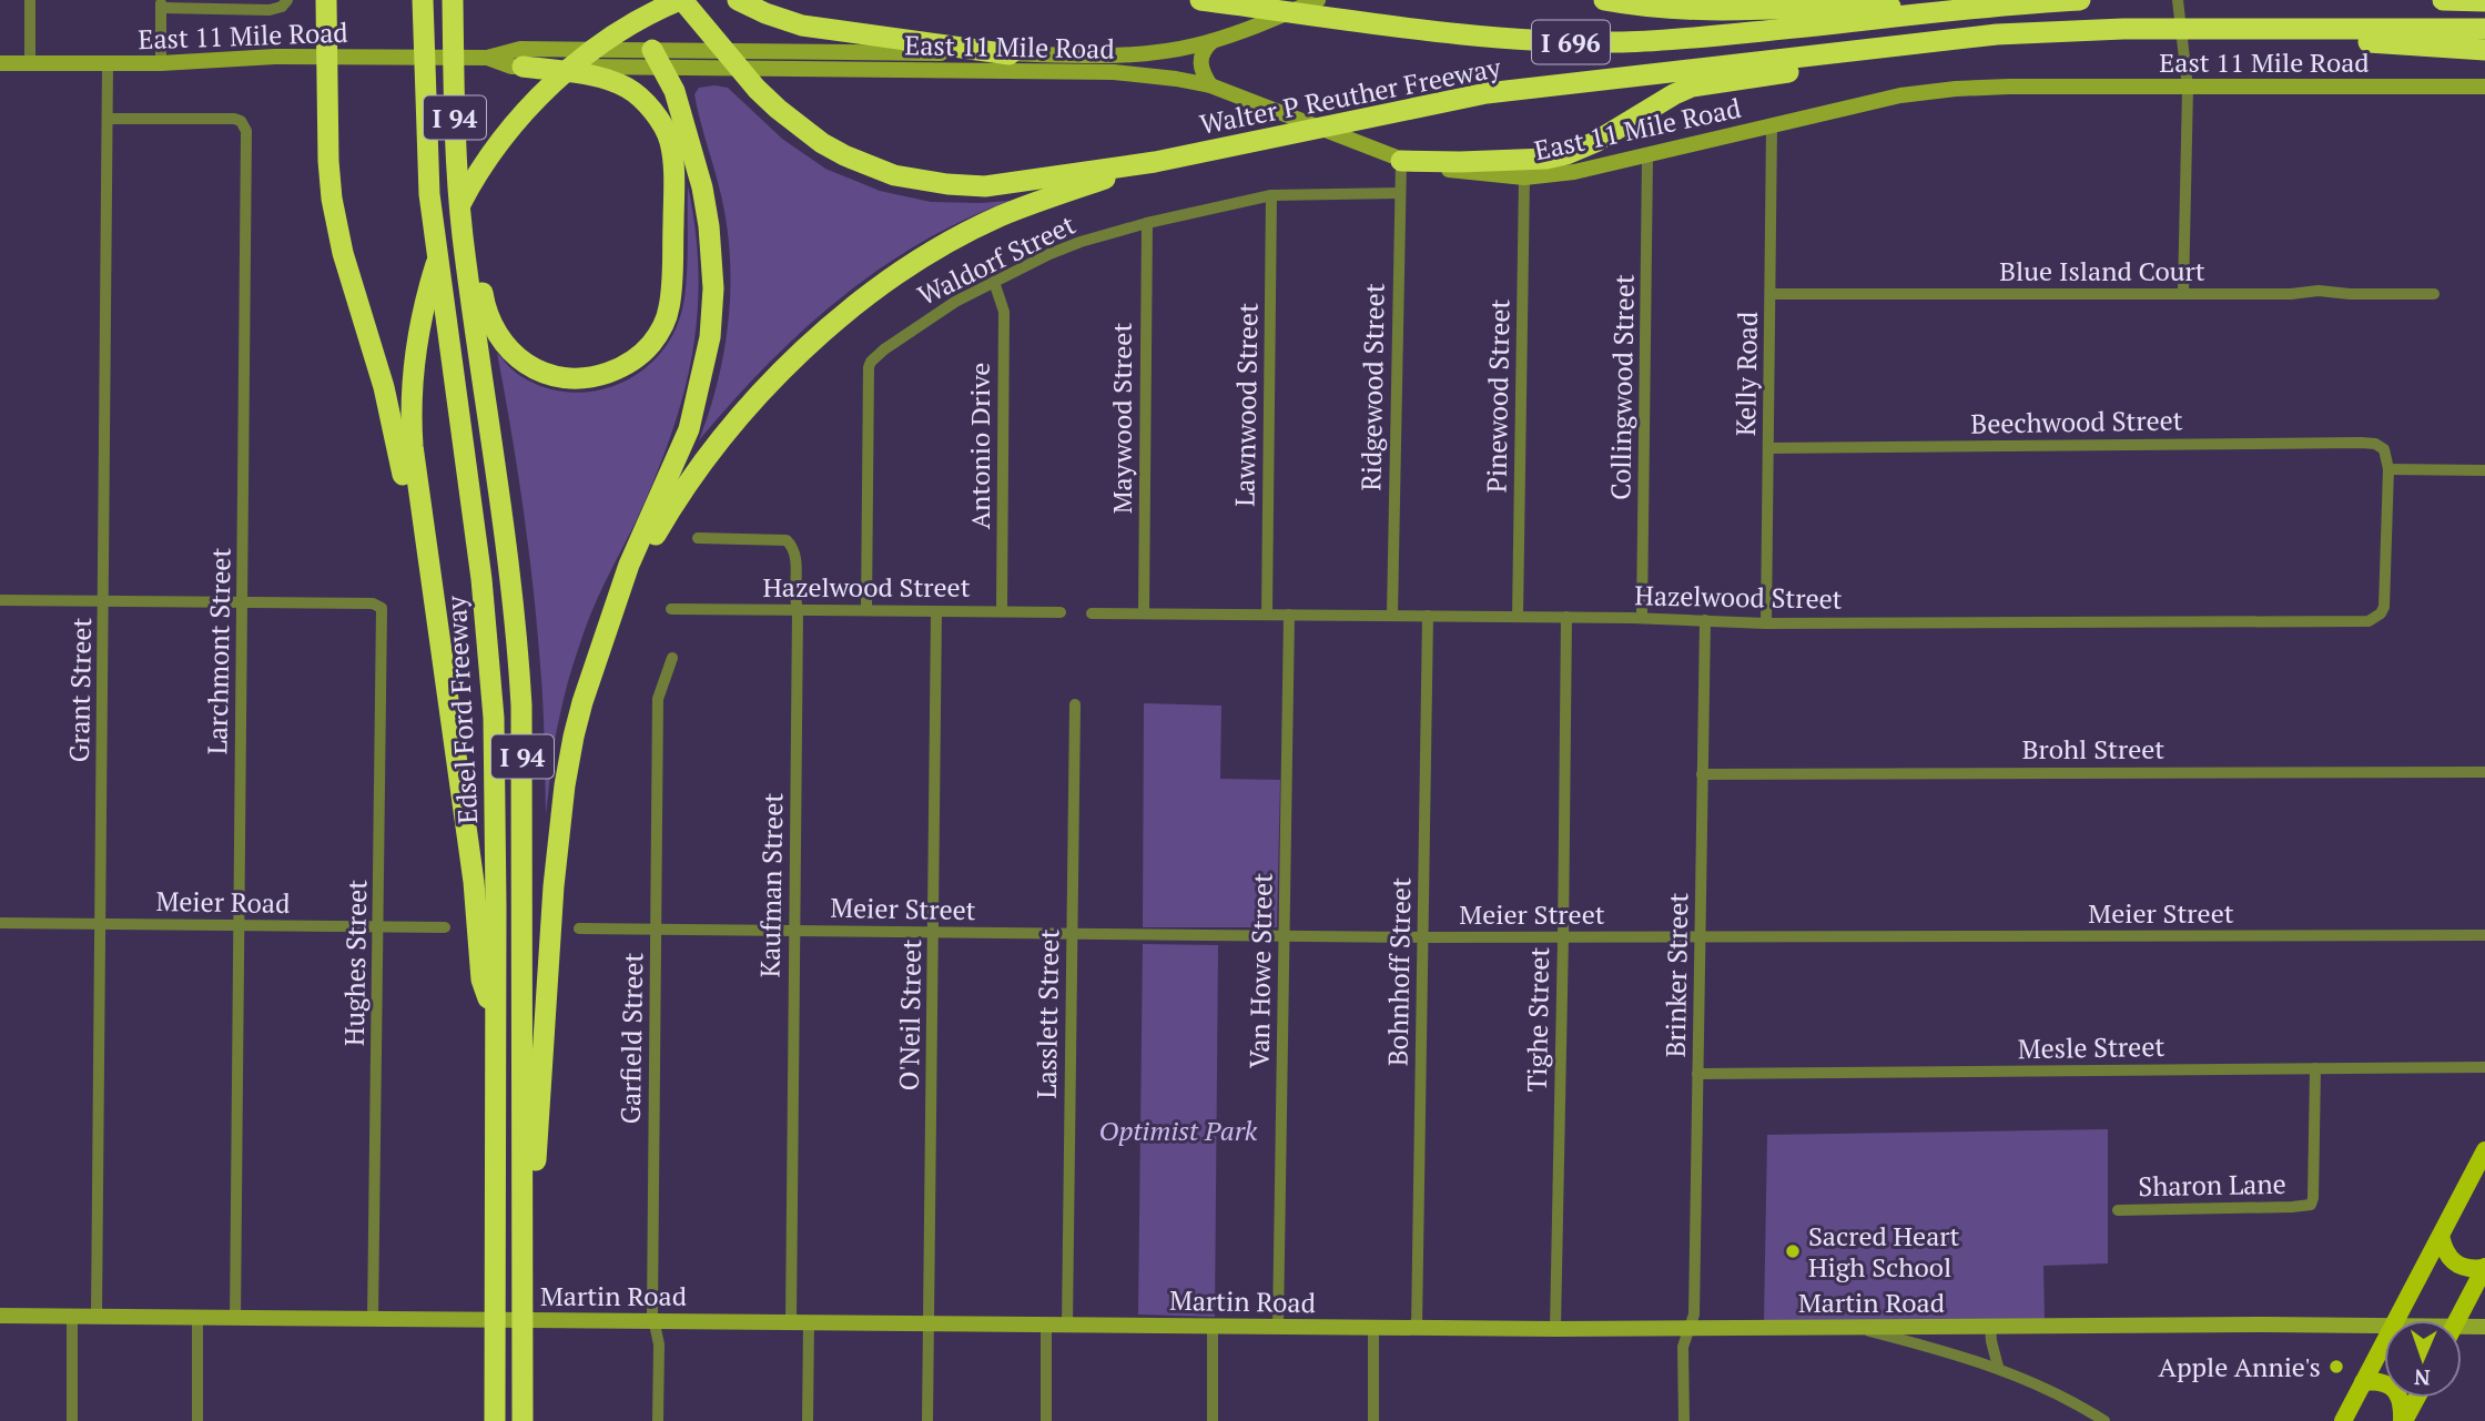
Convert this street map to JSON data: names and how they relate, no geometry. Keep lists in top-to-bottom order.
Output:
{
  "streets": {
    "highway": [
      "I 696",
      "Walter P Reuther Freeway",
      "I 94",
      "Edsel Ford Freeway"
    ],
    "main road": ["East 11 Mile Road", "Martin Road"],
    "street": [
      "Waldorf Street",
      "Blue Island Court",
      "Kelly Road",
      "Ridgewood Street",
      "Collingwood Street",
      "Pinewood Street",
      "Lawnwood Street",
      "Maywood Street",
      "Beechwood Street",
      "Antonio Drive",
      "Hazelwood Street",
      "Larchmont Street",
      "Grant Street",
      "Brohl Street",
      "Kaufman Street",
      "Meier Road",
      "Meier Street",
      "Hughes Street",
      "Van Howe Street",
      "Bohnhoff Street",
      "Brinker Street",
      "Lasslett Street",
      "O'Neil Street",
      "Tighe Street",
      "Garfield Street",
      "Mesle Street",
      "Sharon Lane"
    ]
  },
  "crossings": [
    ["East 11 Mile Road", "Kelly Road"],
    ["East 11 Mile Road", "Ridgewood Street"],
    ["East 11 Mile Road", "Collingwood Street"],
    ["East 11 Mile Road", "Pinewood Street"],
    ["East 11 Mile Road", "Grant Street"],
    ["Waldorf Street", "Ridgewood Street"],
    ["Waldorf Street", "Lawnwood Street"],
    ["Waldorf Street", "Maywood Street"],
    ["Waldorf Street", "Antonio Drive"],
    ["Waldorf Street", "Hazelwood Street"],
    ["Blue Island Court", "Kelly Road"],
    ["Kelly Road", "Beechwood Street"],
    ["Kelly Road", "Hazelwood Street"],
    ["Ridgewood Street", "Hazelwood Street"],
    ["Collingwood Street", "Hazelwood Street"],
    ["Pinewood Street", "Hazelwood Street"],
    ["Lawnwood Street", "Hazelwood Street"],
    ["Maywood Street", "Hazelwood Street"],
    ["Beechwood Street", "Hazelwood Street"],
    ["Antonio Drive", "Hazelwood Street"],
    ["Hazelwood Street", "Kaufman Street"],
    ["Hazelwood Street", "Van Howe Street"],
    ["Hazelwood Street", "Bohnhoff Street"],
    ["Hazelwood Street", "Brinker Street"],
    ["Hazelwood Street", "O'Neil Street"],
    ["Hazelwood Street", "Tighe Street"],
    ["Larchmont Street", "Grant Street"],
    ["Larchmont Street", "Meier Road"],
    ["Larchmont Street", "Hughes Street"],
    ["Larchmont Street", "Martin Road"],
    ["Grant Street", "Meier Road"],
    ["Grant Street", "Martin Road"],
    ["Brohl Street", "Brinker Street"],
    ["Kaufman Street", "Meier Street"],
    ["Kaufman Street", "Martin Road"],
    ["Meier Road", "Hughes Street"],
    ["Meier Street", "Van Howe Street"],
    ["Meier Street", "Bohnhoff Street"],
    ["Meier Street", "Brinker Street"],
    ["Meier Street", "Lasslett Street"],
    ["Meier Street", "O'Neil Street"],
    ["Meier Street", "Tighe Street"],
    ["Meier Street", "Garfield Street"],
    ["Hughes Street", "Martin Road"],
    ["Van Howe Street", "Martin Road"],
    ["Bohnhoff Street", "Martin Road"],
    ["Brinker Street", "Mesle Street"],
    ["Brinker Street", "Martin Road"],
    ["Lasslett Street", "Martin Road"],
    ["O'Neil Street", "Martin Road"],
    ["Tighe Street", "Martin Road"],
    ["Garfield Street", "Martin Road"],
    ["Mesle Street", "Sharon Lane"]
  ],
  "parks": ["Optimist Park"],
  "places": ["Sacred Heart High School", "Apple Annie's"],
  "north": "bottom"
}
